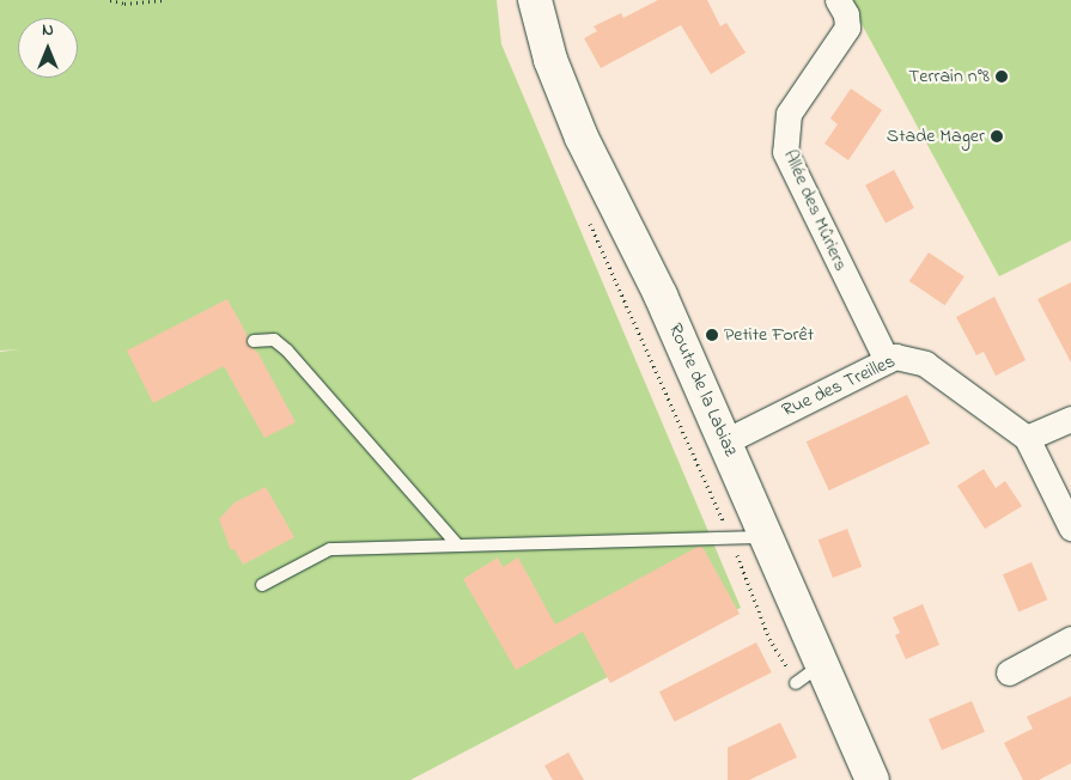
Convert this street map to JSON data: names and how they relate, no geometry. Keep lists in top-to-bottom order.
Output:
{
  "streets": {
    "main road": ["Route de la Labiaz"],
    "street": ["Allée des Mûriers", "Rue des Treilles"]
  },
  "crossings": [
    ["Allée des Mûriers", "Rue des Treilles"],
    ["Rue des Treilles", "Route de la Labiaz"]
  ],
  "places": ["Terrain n°8", "Stade Mager", "Petite Forêt"],
  "north": "top"
}
